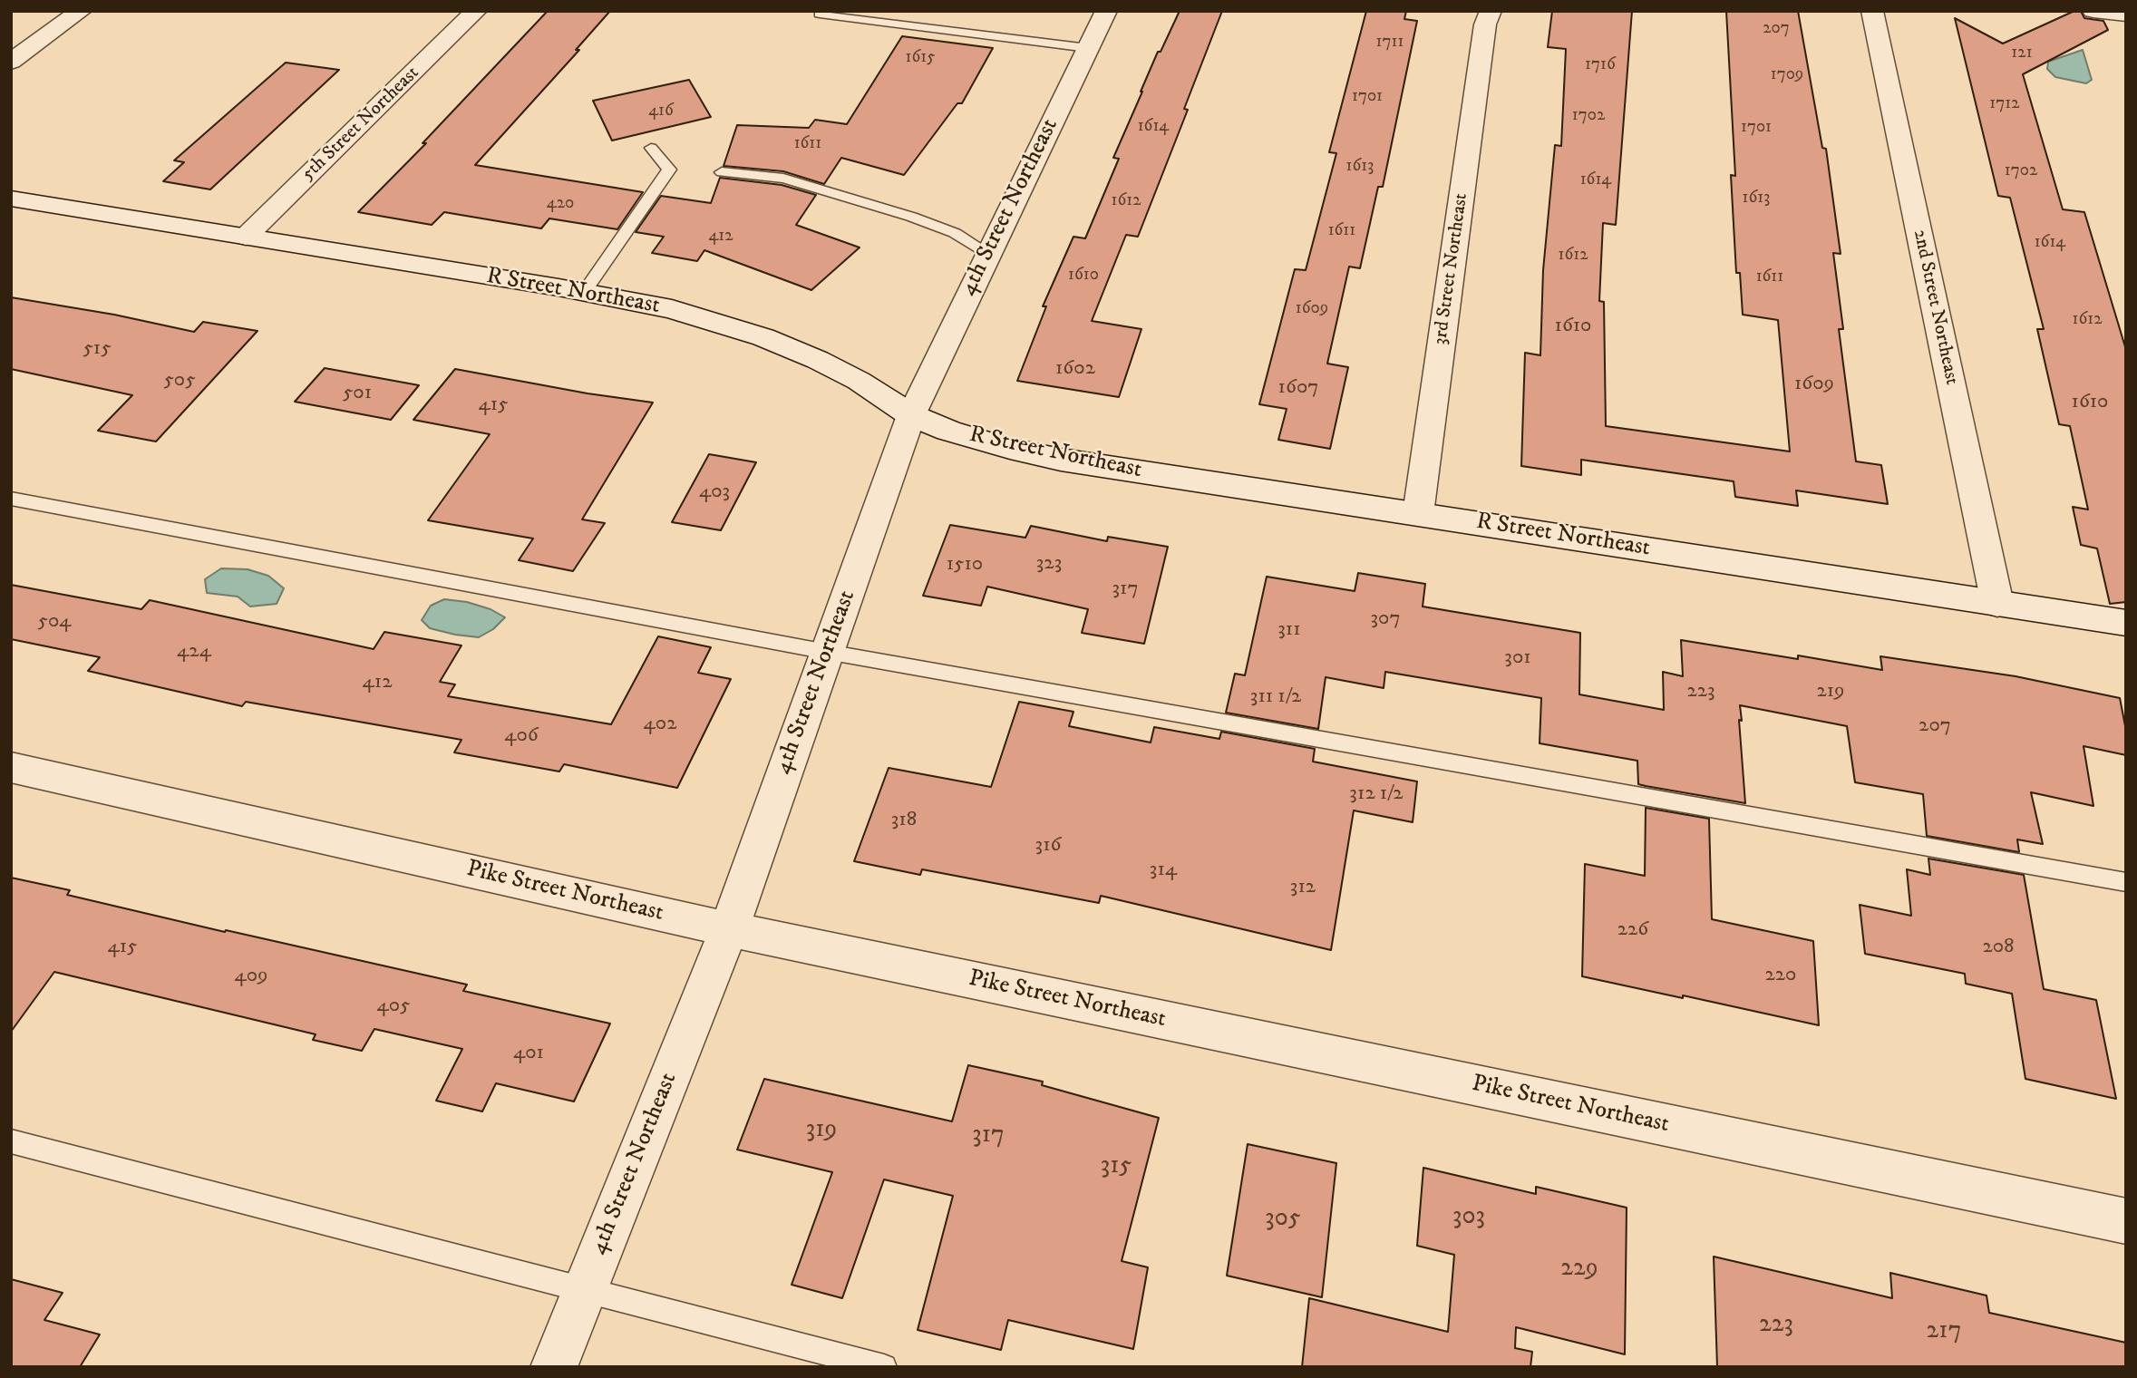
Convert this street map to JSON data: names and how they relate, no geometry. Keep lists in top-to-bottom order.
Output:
{
  "streets": {
    "street": [
      "5th Street Northeast",
      "4th Street Northeast",
      "3rd Street Northeast",
      "R Street Northeast",
      "2nd Street Northeast",
      "Pike Street Northeast"
    ]
  },
  "crossings": [
    ["5th Street Northeast", "R Street Northeast"],
    ["4th Street Northeast", "R Street Northeast"],
    ["4th Street Northeast", "Pike Street Northeast"],
    ["3rd Street Northeast", "R Street Northeast"],
    ["R Street Northeast", "2nd Street Northeast"]
  ],
  "house_numbers": [
    "207",
    "1711",
    "121",
    "1615",
    "1716",
    "1709",
    "1701",
    "1712",
    "416",
    "1702",
    "1614",
    "1701",
    "1611",
    "1613",
    "1702",
    "1614",
    "1613",
    "1612",
    "420",
    "1611",
    "412",
    "1614",
    "1612",
    "1610",
    "1611",
    "1609",
    "1612",
    "1610",
    "515",
    "1602",
    "505",
    "1609",
    "1607",
    "501",
    "1610",
    "415",
    "403",
    "323",
    "1510",
    "317",
    "307",
    "504",
    "311",
    "424",
    "301",
    "412",
    "223",
    "219",
    "311 1/2",
    "402",
    "207",
    "406",
    "312 1/2",
    "318",
    "316",
    "314",
    "312",
    "226",
    "415",
    "208",
    "220",
    "409",
    "405",
    "401",
    "319",
    "317",
    "315",
    "303",
    "305",
    "229",
    "223",
    "217"
  ]
}
